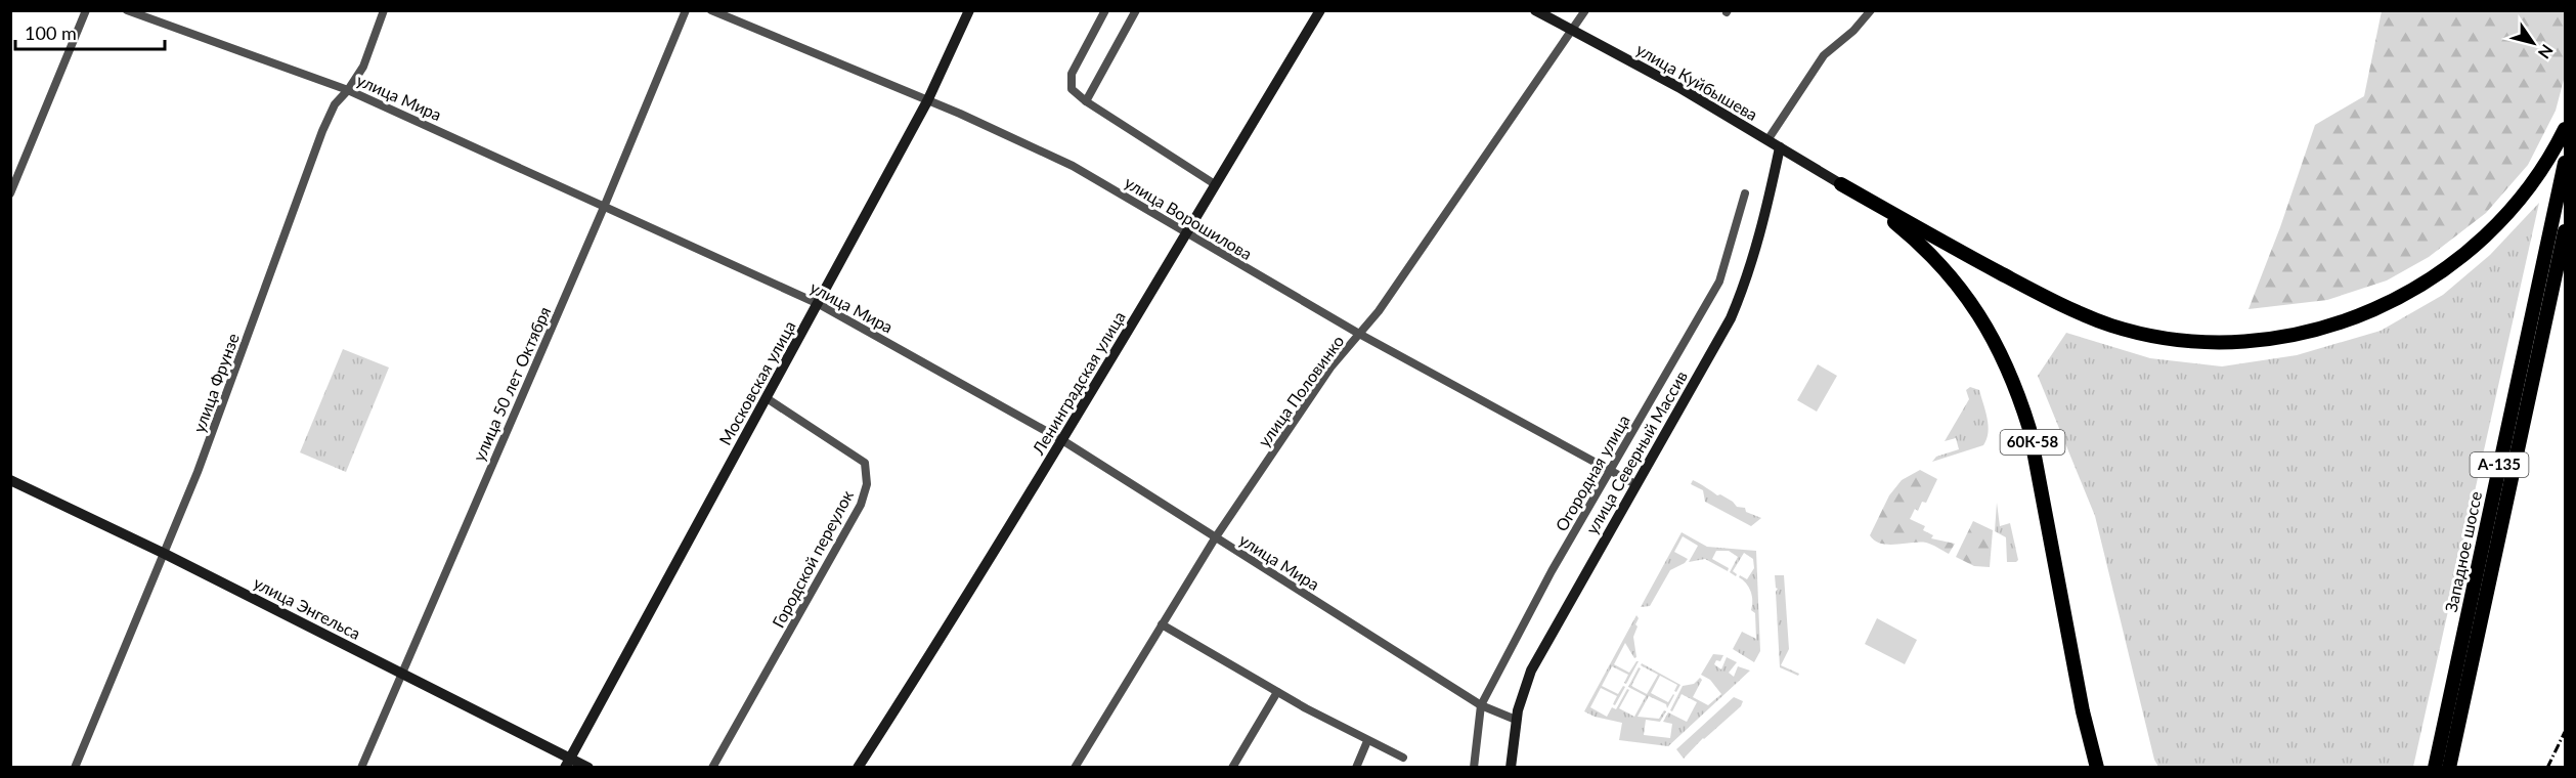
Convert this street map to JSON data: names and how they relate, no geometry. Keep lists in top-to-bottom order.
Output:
{
  "streets": {
    "highway": ["60К-58", "А-135", "Западное шоссе"],
    "street": [
      "улица Куйбышева",
      "улица Мира",
      "улица Ворошилова",
      "улица Фрунзе",
      "Московская улица",
      "Ленинградская улица",
      "улица 50 лет Октября",
      "улица Половинко",
      "улица Северный Массив",
      "Огородная улица",
      "Городской переулок",
      "улица Энгельса"
    ]
  },
  "crossings": [
    ["улица Куйбышева", "улица Половинко"],
    ["улица Куйбышева", "60К-58"],
    ["улица Куйбышева", "улица Северный Массив"],
    ["улица Мира", "улица Фрунзе"],
    ["улица Мира", "Московская улица"],
    ["улица Мира", "Ленинградская улица"],
    ["улица Мира", "улица 50 лет Октября"],
    ["улица Мира", "улица Половинко"],
    ["улица Мира", "улица Северный Массив"],
    ["улица Мира", "Огородная улица"],
    ["улица Ворошилова", "Московская улица"],
    ["улица Ворошилова", "Ленинградская улица"],
    ["улица Ворошилова", "улица Половинко"],
    ["улица Ворошилова", "улица Северный Массив"],
    ["улица Ворошилова", "Огородная улица"],
    ["улица Фрунзе", "улица Энгельса"],
    ["Московская улица", "Городской переулок"],
    ["Московская улица", "улица Энгельса"],
    ["улица 50 лет Октября", "улица Энгельса"]
  ],
  "scale_bar": "100 m",
  "north": "bottom right"
}
